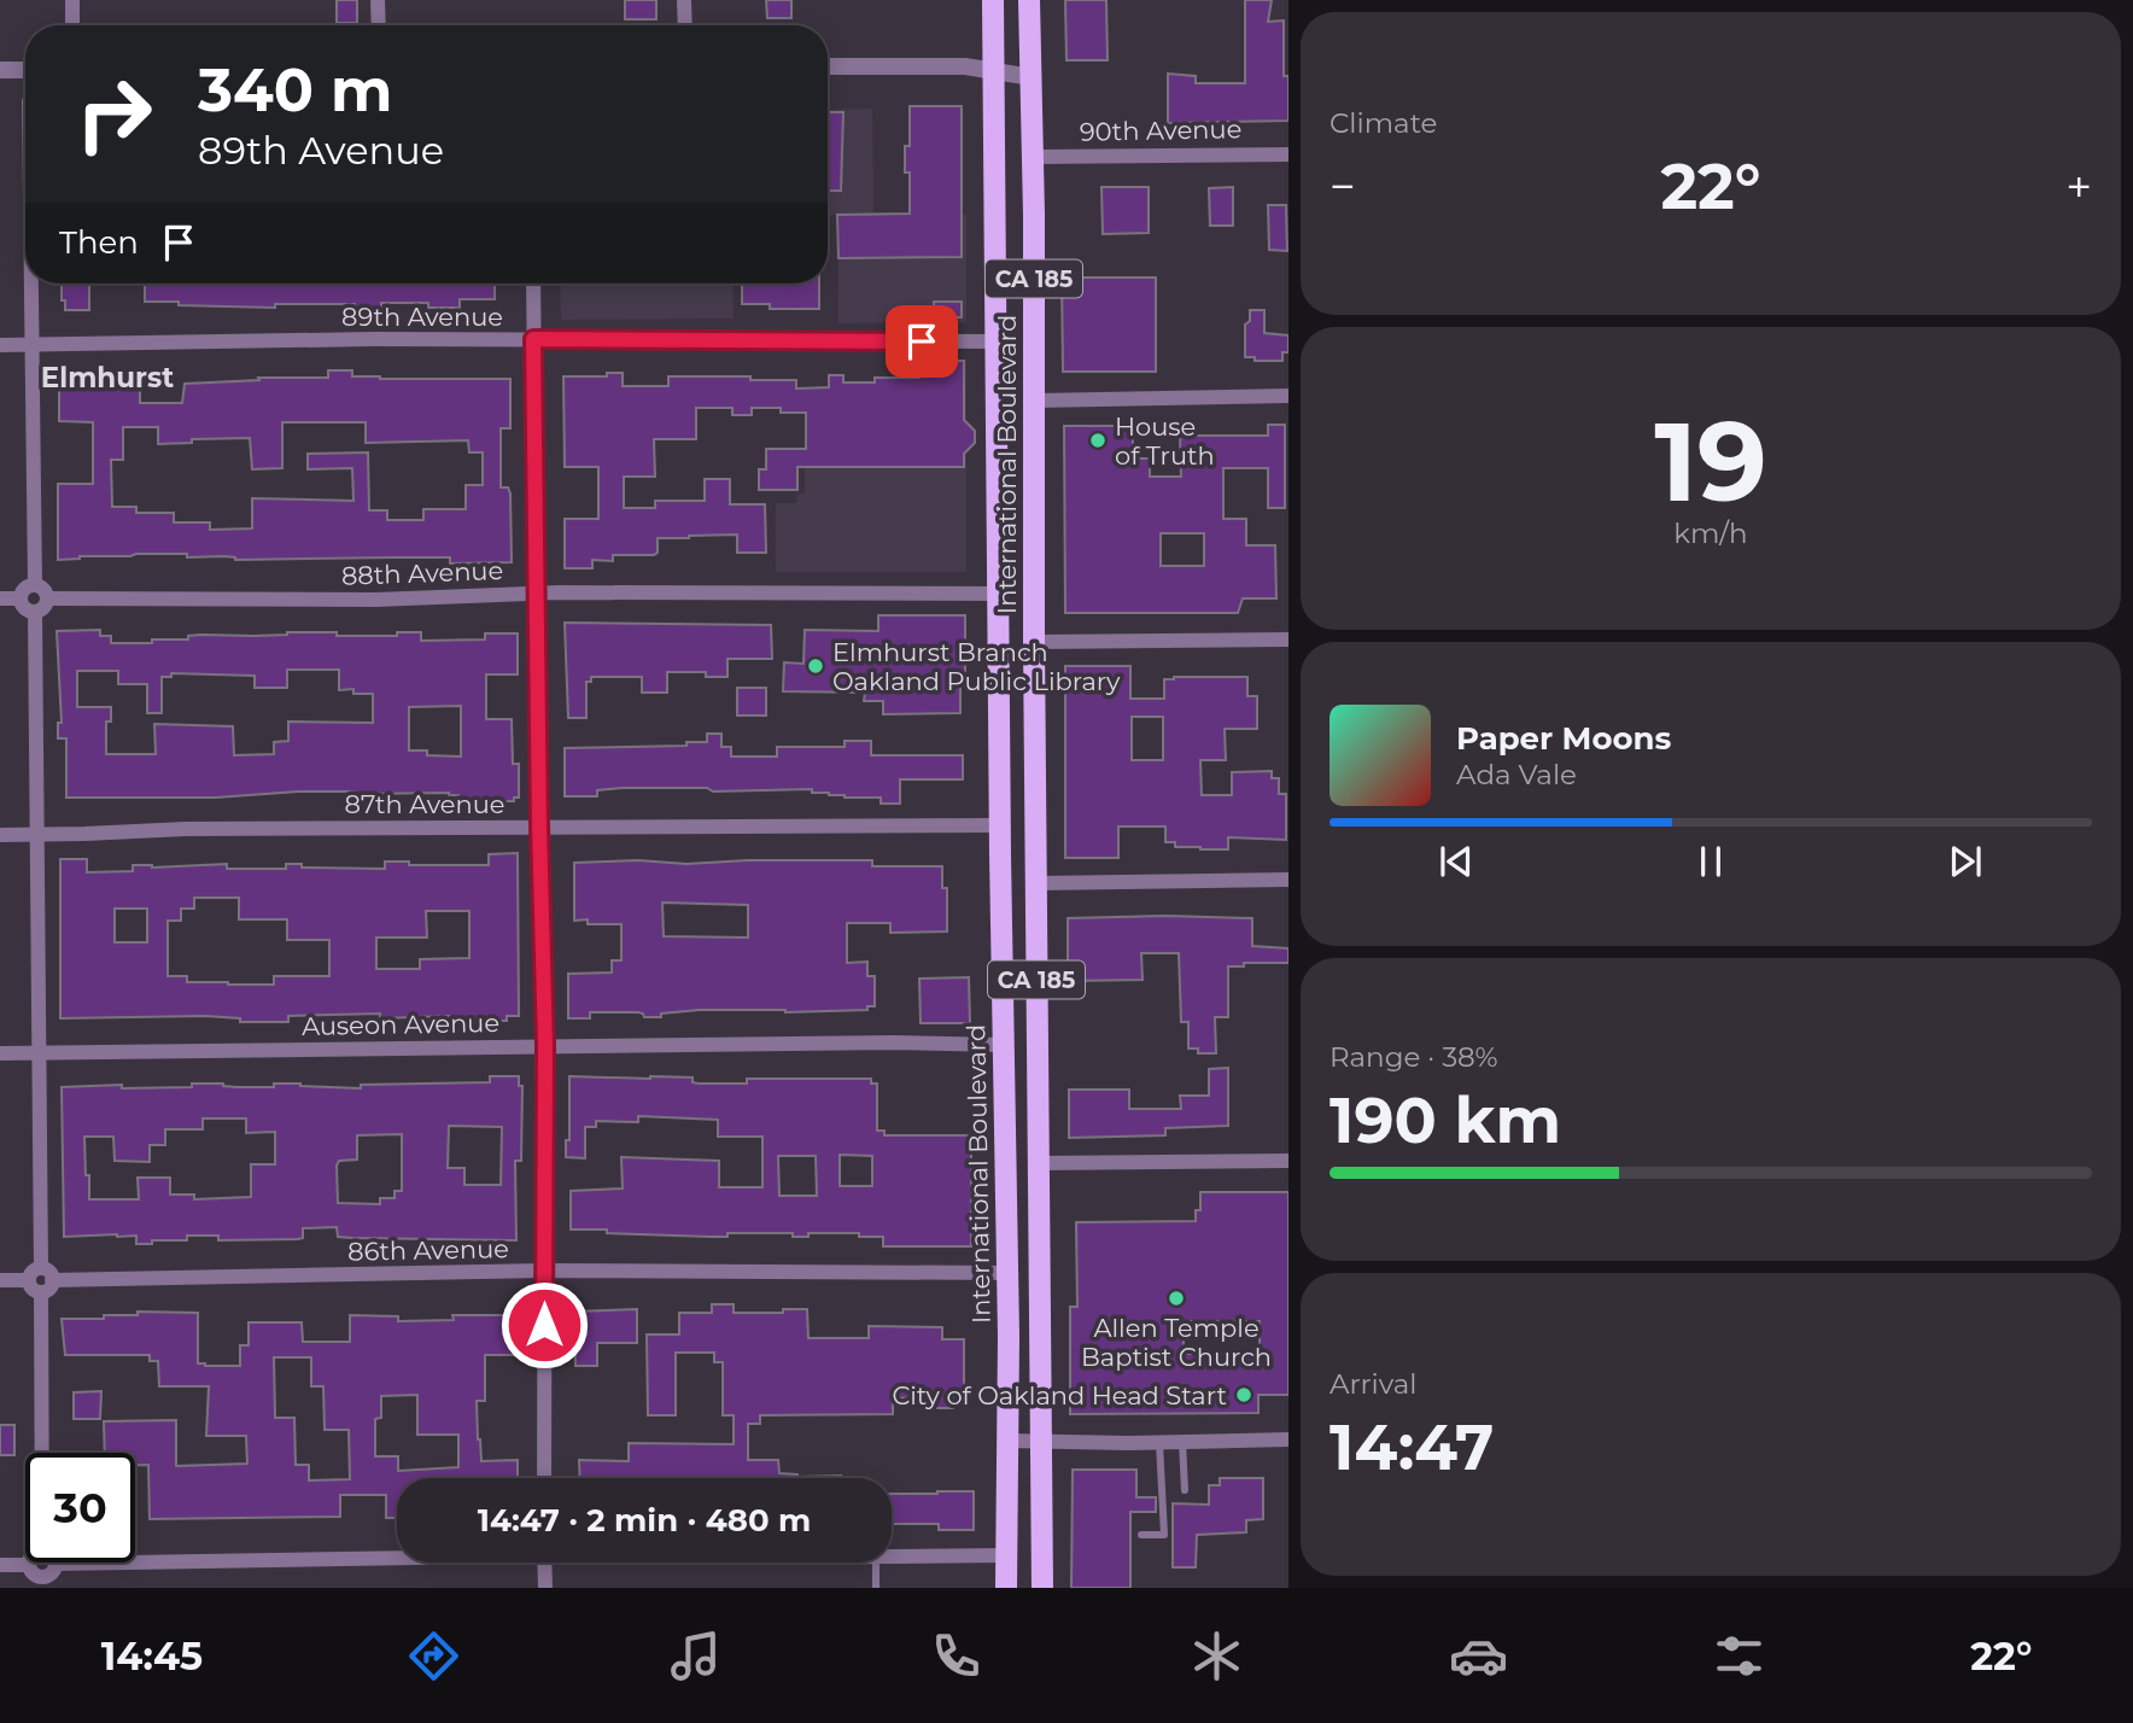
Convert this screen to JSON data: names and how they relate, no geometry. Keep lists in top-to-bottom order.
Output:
{
  "streets": {
    "main road": ["CA 185", "International Boulevard"],
    "street": [
      "90th Avenue",
      "89th Avenue",
      "88th Avenue",
      "87th Avenue",
      "Auseon Avenue",
      "86th Avenue"
    ]
  },
  "crossings": [
    ["90th Avenue", "International Boulevard"],
    ["89th Avenue", "International Boulevard"],
    ["International Boulevard", "88th Avenue"],
    ["International Boulevard", "87th Avenue"],
    ["International Boulevard", "Auseon Avenue"],
    ["International Boulevard", "86th Avenue"]
  ],
  "districts": ["Elmhurst"],
  "places": [
    "House of Truth",
    "Elmhurst Branch Oakland Public Library",
    "Allen Temple Baptist Church",
    "City of Oakland Head Start"
  ],
  "page": {
    "tile": [
      "Climate",
      ["19", "km/h"],
      ["Range · 38%", "190 km"],
      ["Arrival", "14:47"]
    ],
    "turn": ["340 m", "89th Avenue"],
    "heat": ["−", "22°", "+"],
    "then": "Then",
    "song": ["Paper Moons", "Ada Vale"],
    "limit": "30",
    "trip": "14:47 · 2 min · 480 m",
    "tabs": ["14:45", "22°"]
  }
}
